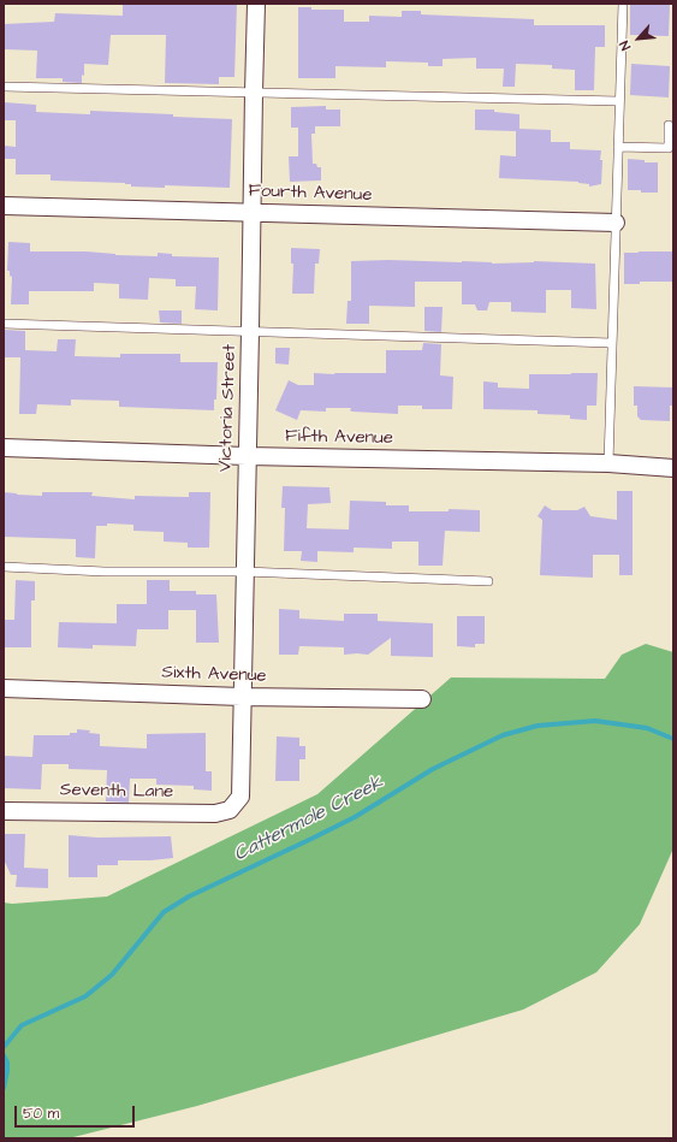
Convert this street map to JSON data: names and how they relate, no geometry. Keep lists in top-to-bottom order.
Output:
{
  "streets": {
    "street": [
      "Fourth Avenue",
      "Victoria Street",
      "Fifth Avenue",
      "Sixth Avenue",
      "Seventh Lane"
    ]
  },
  "crossings": [
    ["Fourth Avenue", "Victoria Street"],
    ["Victoria Street", "Fifth Avenue"],
    ["Victoria Street", "Sixth Avenue"],
    ["Victoria Street", "Seventh Lane"]
  ],
  "water": ["Cattermole Creek"],
  "scale_bar": "50 m",
  "north": "bottom left"
}
